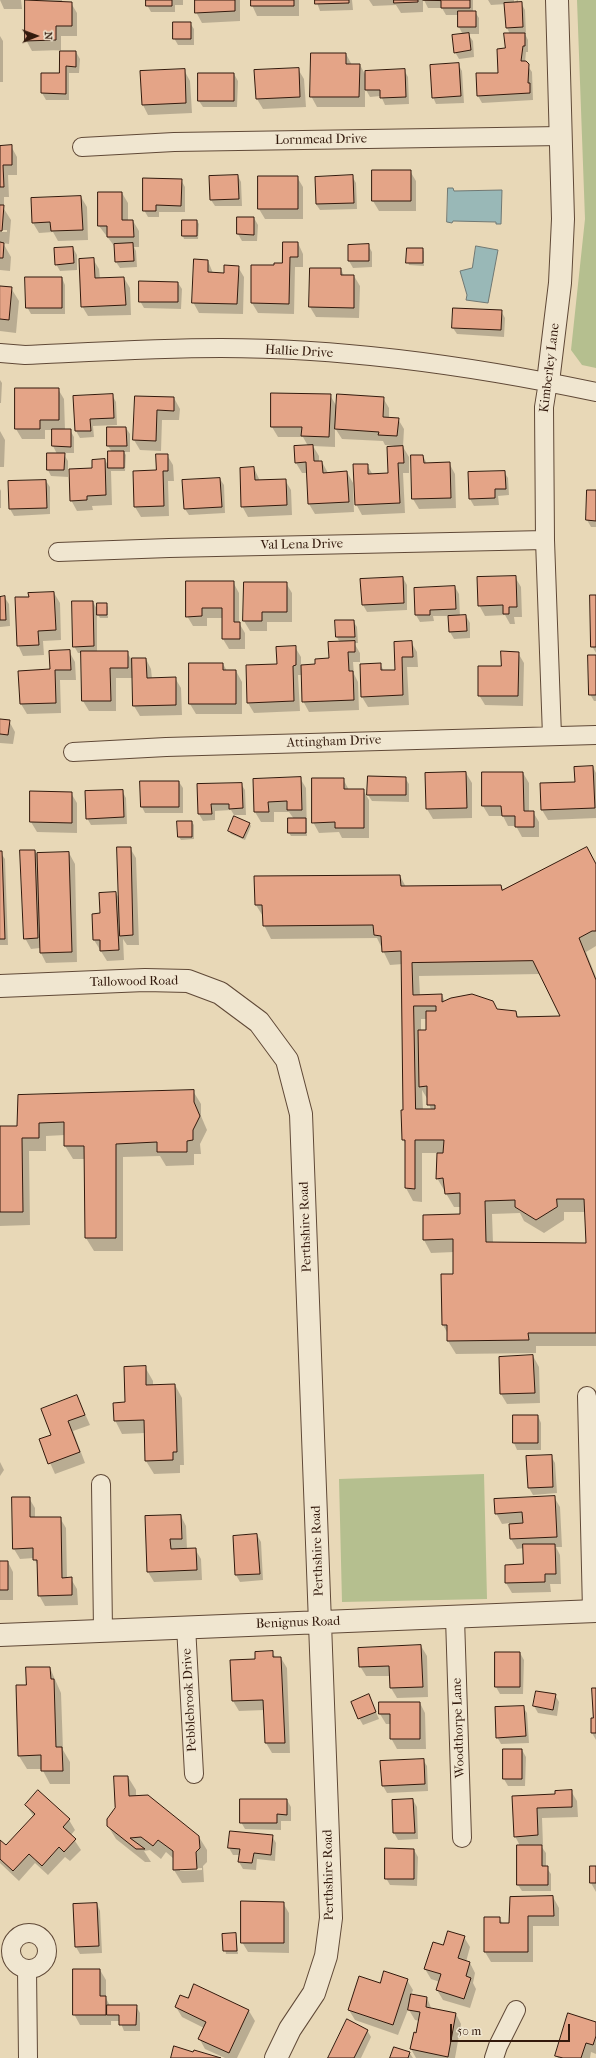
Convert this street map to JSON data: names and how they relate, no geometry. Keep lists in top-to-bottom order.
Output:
{
  "streets": {
    "street": [
      "Lornmead Drive",
      "Hallie Drive",
      "Kimberley Lane",
      "Val Lena Drive",
      "Attingham Drive",
      "Tallowood Road",
      "Perthshire Road",
      "Benignus Road",
      "Pebblebrook Drive",
      "Woodthorpe Lane"
    ]
  },
  "crossings": [
    ["Lornmead Drive", "Kimberley Lane"],
    ["Hallie Drive", "Kimberley Lane"],
    ["Kimberley Lane", "Val Lena Drive"],
    ["Kimberley Lane", "Attingham Drive"],
    ["Tallowood Road", "Perthshire Road"],
    ["Perthshire Road", "Benignus Road"],
    ["Benignus Road", "Pebblebrook Drive"],
    ["Benignus Road", "Woodthorpe Lane"]
  ],
  "scale_bar": "50 m",
  "north": "right"
}
